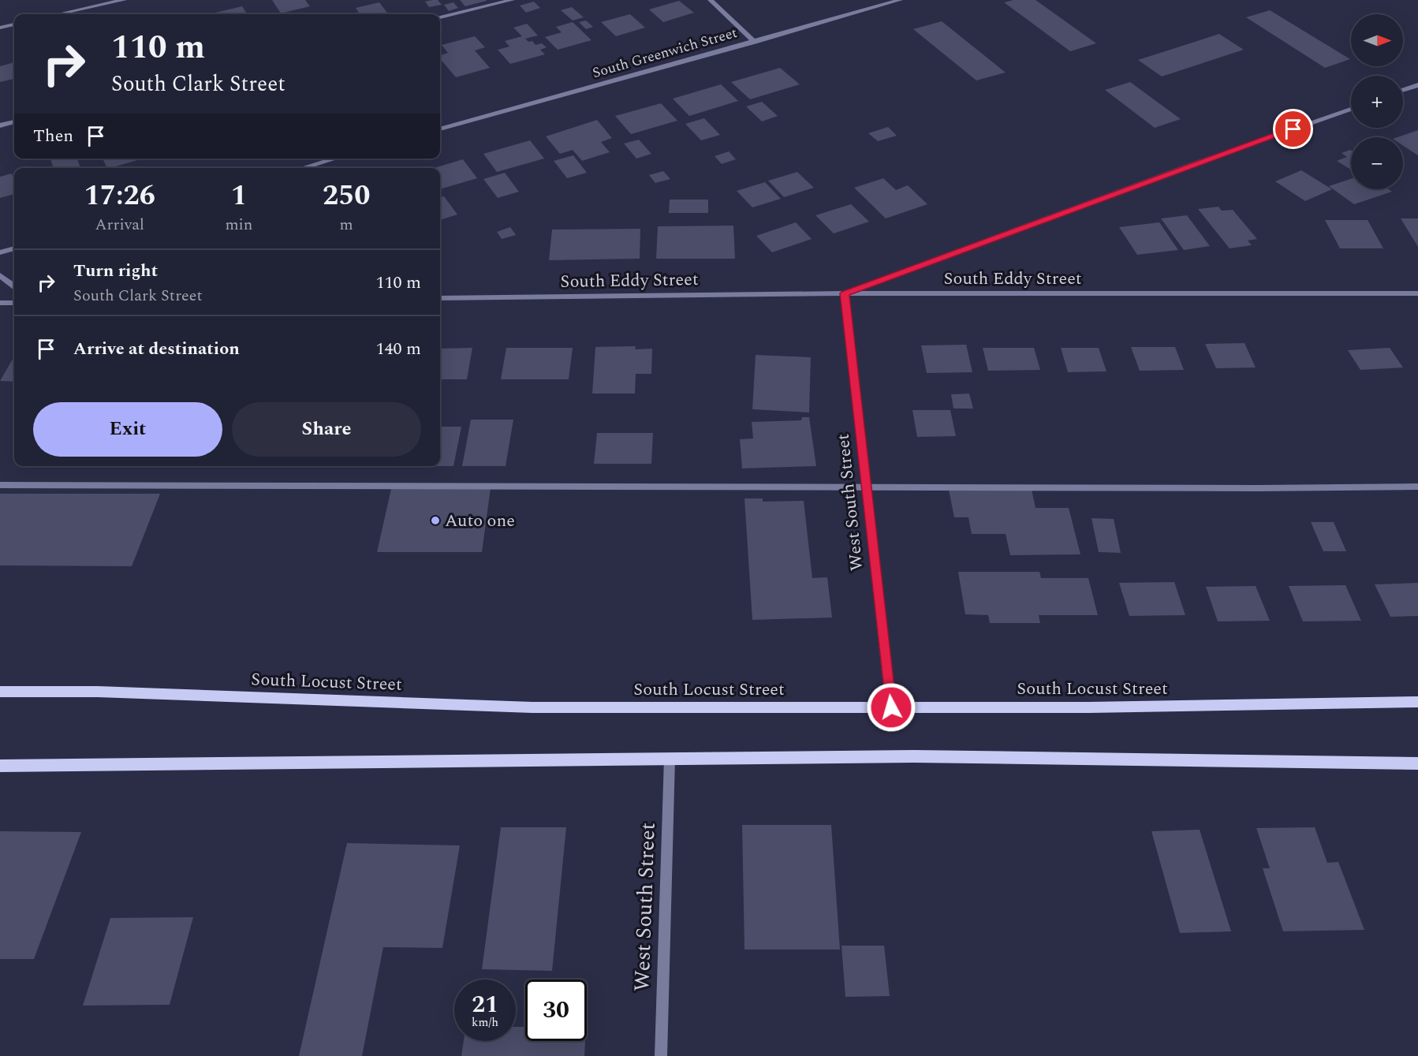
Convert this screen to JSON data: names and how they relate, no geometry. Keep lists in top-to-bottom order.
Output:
{
  "streets": {
    "main road": ["South Locust Street"],
    "street": ["South Greenwich Street", "South Eddy Street", "West South Street"]
  },
  "crossings": [
    ["South Eddy Street", "West South Street"],
    ["West South Street", "South Locust Street"]
  ],
  "places": ["Auto one"],
  "north": "right",
  "page": {
    "map_buttons": ["+", "−"],
    "turn": ["110 m", "South Clark Street"],
    "then": "Then",
    "eta": [
      "17:26",
      "Arrival",
      "1",
      "min",
      "250",
      "m"
    ],
    "list": [
      {
        "name": "Turn right",
        "note": "South Clark Street",
        "value": "110 m"
      },
      {
        "name": "Arrive at destination",
        "value": "140 m"
      }
    ],
    "buttons": ["Exit", "Share"],
    "speed": "21 km/h",
    "limit": "30"
  }
}
